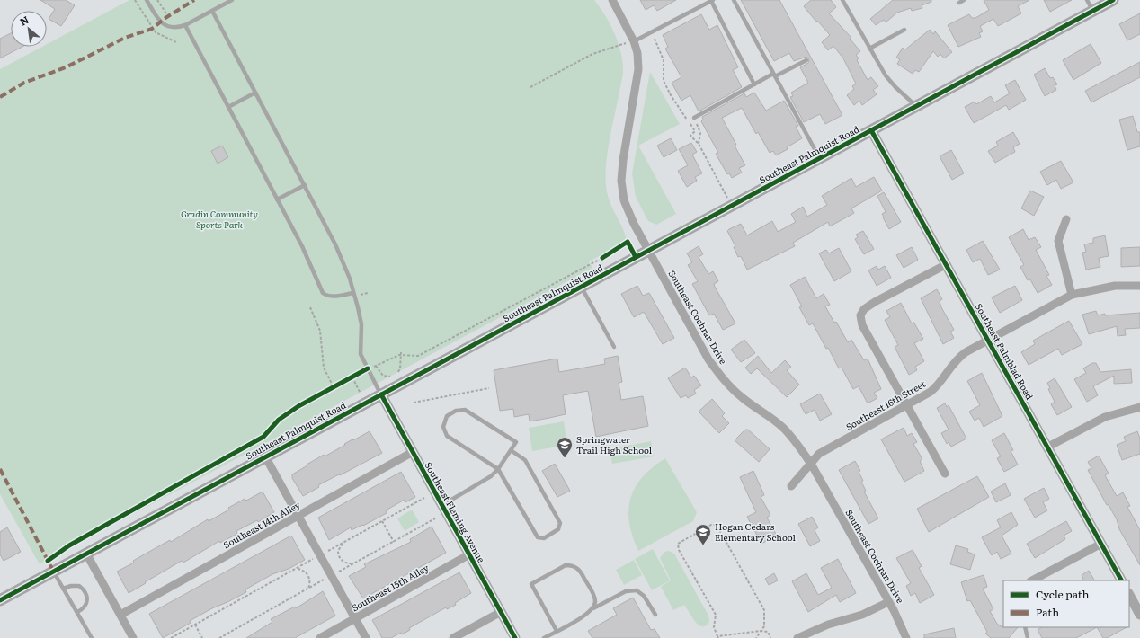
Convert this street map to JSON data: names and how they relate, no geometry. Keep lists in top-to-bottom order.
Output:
{
  "streets": {
    "main road": ["Southeast Palmquist Road"],
    "street": [
      "Southeast Cochran Drive",
      "Southeast Palmblad Road",
      "Southeast 16th Street",
      "Southeast Fleming Avenue",
      "Southeast 14th Alley",
      "Southeast 15th Alley"
    ]
  },
  "crossings": [
    ["Southeast Palmquist Road", "Southeast Cochran Drive"],
    ["Southeast Palmquist Road", "Southeast Palmblad Road"],
    ["Southeast Palmquist Road", "Southeast Fleming Avenue"],
    ["Southeast Cochran Drive", "Southeast 16th Street"],
    ["Southeast Palmblad Road", "Southeast 16th Street"],
    ["Southeast Fleming Avenue", "Southeast 14th Alley"],
    ["Southeast Fleming Avenue", "Southeast 15th Alley"]
  ],
  "parks": ["Gradin Community Sports Park"],
  "places": {
    "school or university": ["Springwater Trail High School", "Hogan Cedars Elementary School"]
  },
  "legend": ["Cycle path", "Path"],
  "north": "top left"
}
